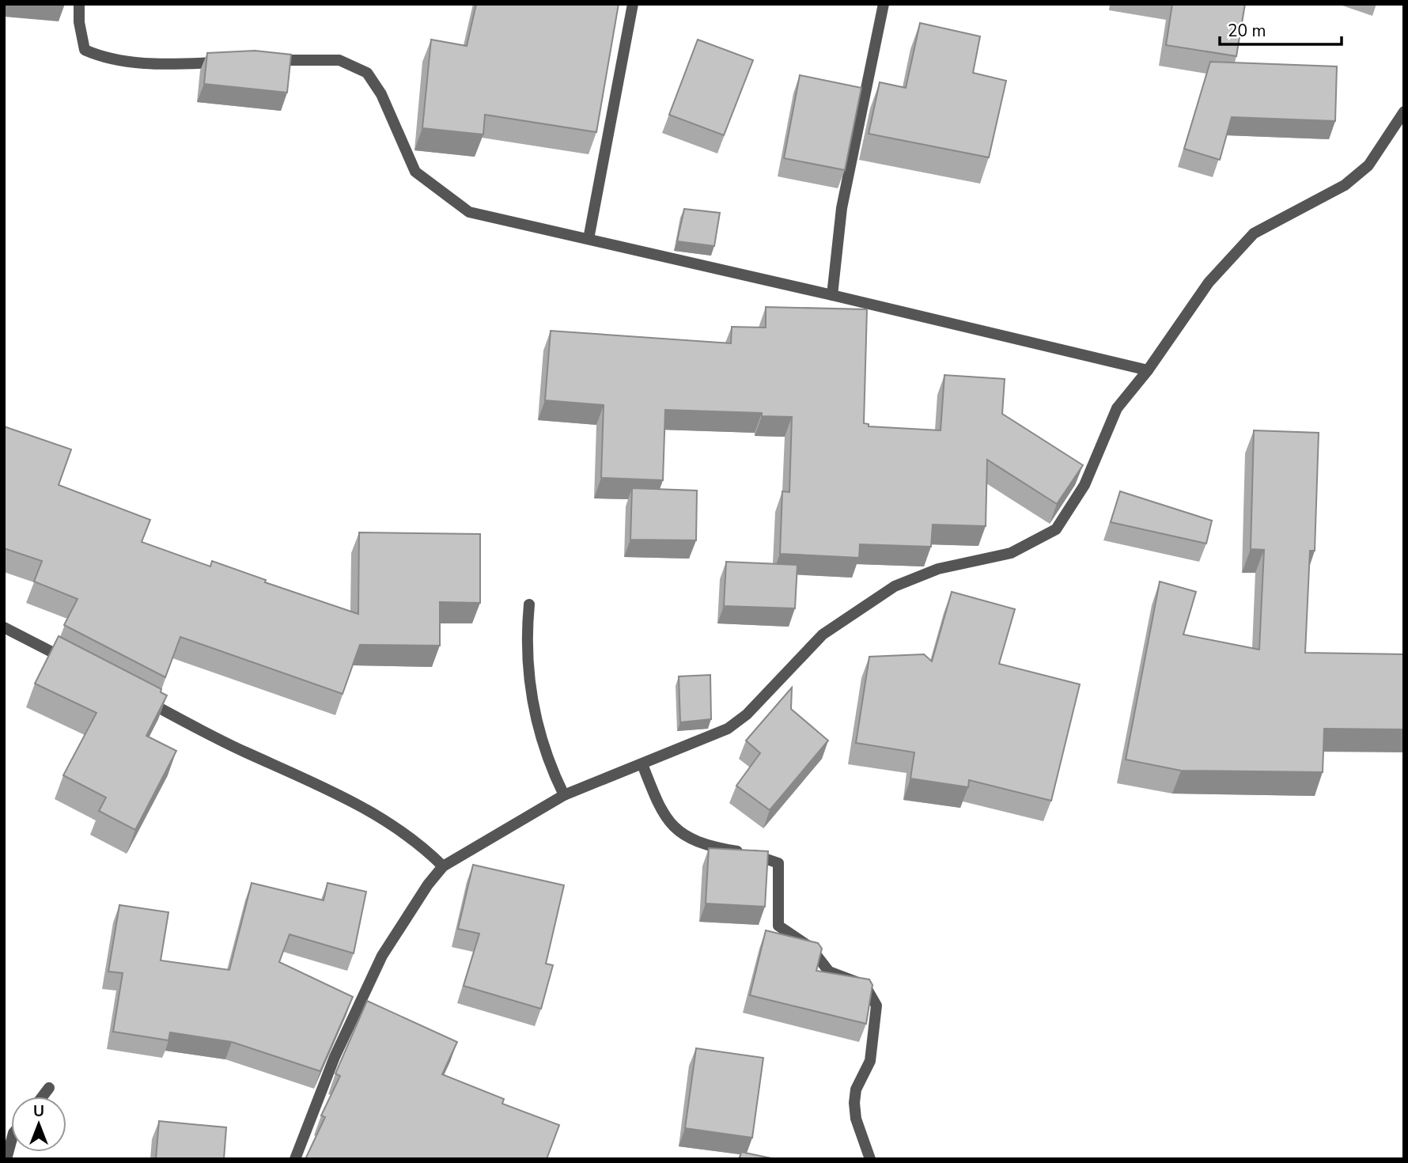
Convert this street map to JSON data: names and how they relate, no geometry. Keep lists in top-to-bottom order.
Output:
{
  "scale_bar": "20 m",
  "north": "top"
}
